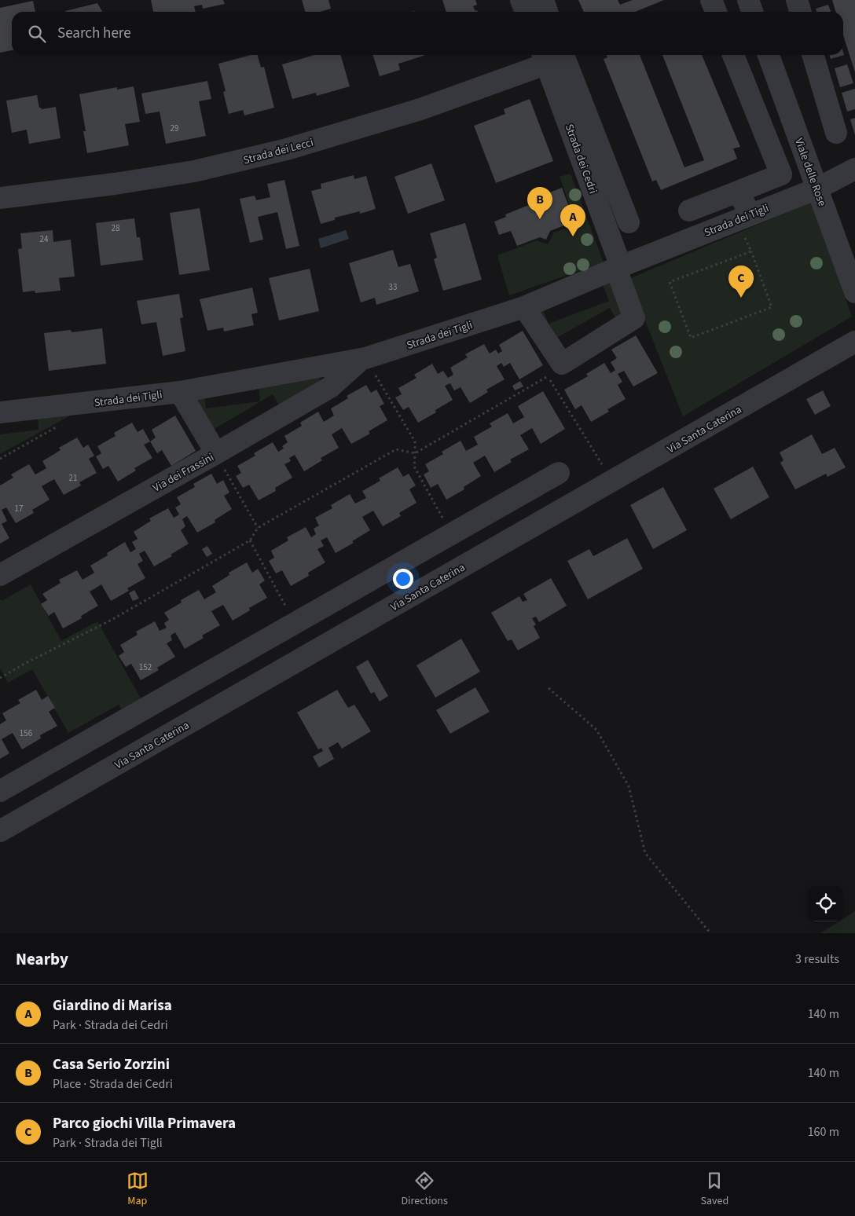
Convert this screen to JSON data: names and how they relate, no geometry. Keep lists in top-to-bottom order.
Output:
{
  "streets": {
    "street": [
      "Strada dei Lecci",
      "Strada dei Cedri",
      "Viale delle Rose",
      "Strada dei Tigli",
      "Via Santa Caterina",
      "Via dei Frassini"
    ]
  },
  "crossings": [
    ["Strada dei Cedri", "Strada dei Tigli"],
    ["Viale delle Rose", "Strada dei Tigli"],
    ["Strada dei Tigli", "Via dei Frassini"]
  ],
  "house_numbers": [
    "29",
    "28",
    "24",
    "33",
    "21",
    "17",
    "152",
    "156"
  ],
  "page": {
    "search": "Search here",
    "pins": ["B", "A", "C"],
    "heading": ["Nearby", "3 results"],
    "list": [
      {
        "mark": "A",
        "name": "Giardino di Marisa",
        "note": "Park · Strada dei Cedri",
        "value": "140 m"
      },
      {
        "mark": "B",
        "name": "Casa Serio Zorzini",
        "note": "Place · Strada dei Cedri",
        "value": "140 m"
      },
      {
        "mark": "C",
        "name": "Parco giochi Villa Primavera",
        "note": "Park · Strada dei Tigli",
        "value": "160 m"
      }
    ],
    "nav": ["Map", "Directions", "Saved"]
  }
}
